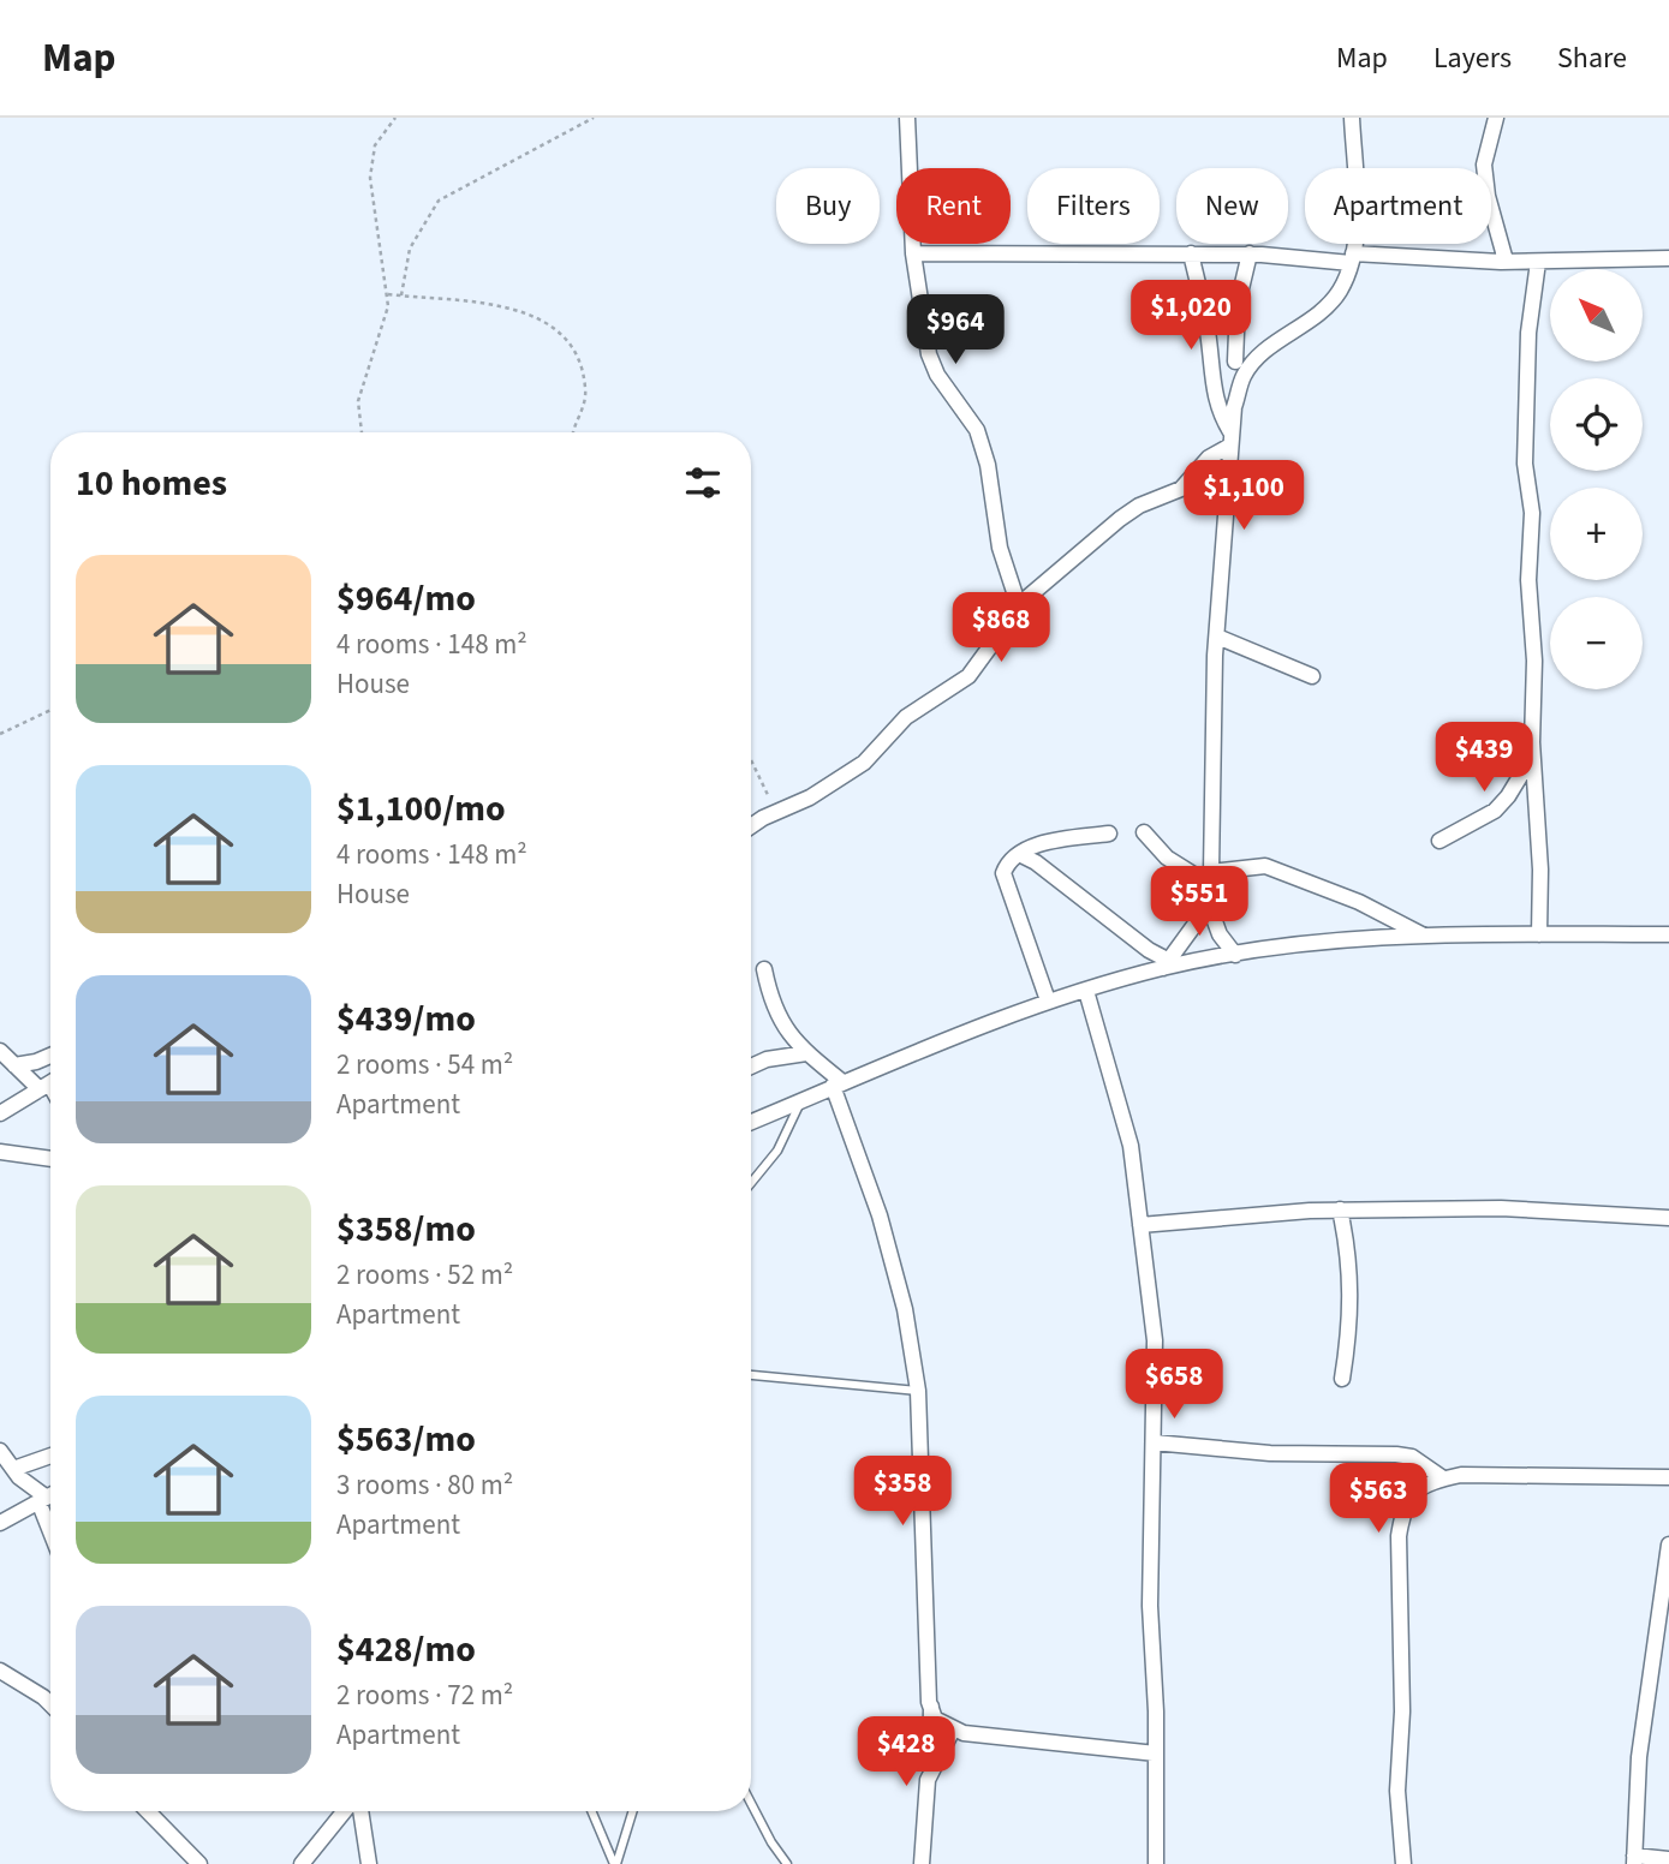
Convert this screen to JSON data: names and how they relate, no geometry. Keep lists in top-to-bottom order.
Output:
{
  "north": "top left",
  "page": {
    "header": "Map",
    "nav": ["Map", "Layers", "Share"],
    "chip": [
      "Buy",
      "Rent",
      "Filters",
      "New",
      "Apartment"
    ],
    "map_buttons": ["+", "−"],
    "price": [
      "$1,020",
      "$964",
      "$1,100",
      "$868",
      "$439",
      "$551",
      "$658",
      "$358",
      "$563",
      "$428"
    ],
    "heading": "10 homes",
    "list": [
      {
        "name": "$964/mo",
        "note": "4 rooms · 148 m² · House"
      },
      {
        "name": "$1,100/mo",
        "note": "4 rooms · 148 m² · House"
      },
      {
        "name": "$439/mo",
        "note": "2 rooms · 54 m² · Apartment"
      },
      {
        "name": "$358/mo",
        "note": "2 rooms · 52 m² · Apartment"
      },
      {
        "name": "$563/mo",
        "note": "3 rooms · 80 m² · Apartment"
      },
      {
        "name": "$428/mo",
        "note": "2 rooms · 72 m² · Apartment"
      }
    ]
  }
}
